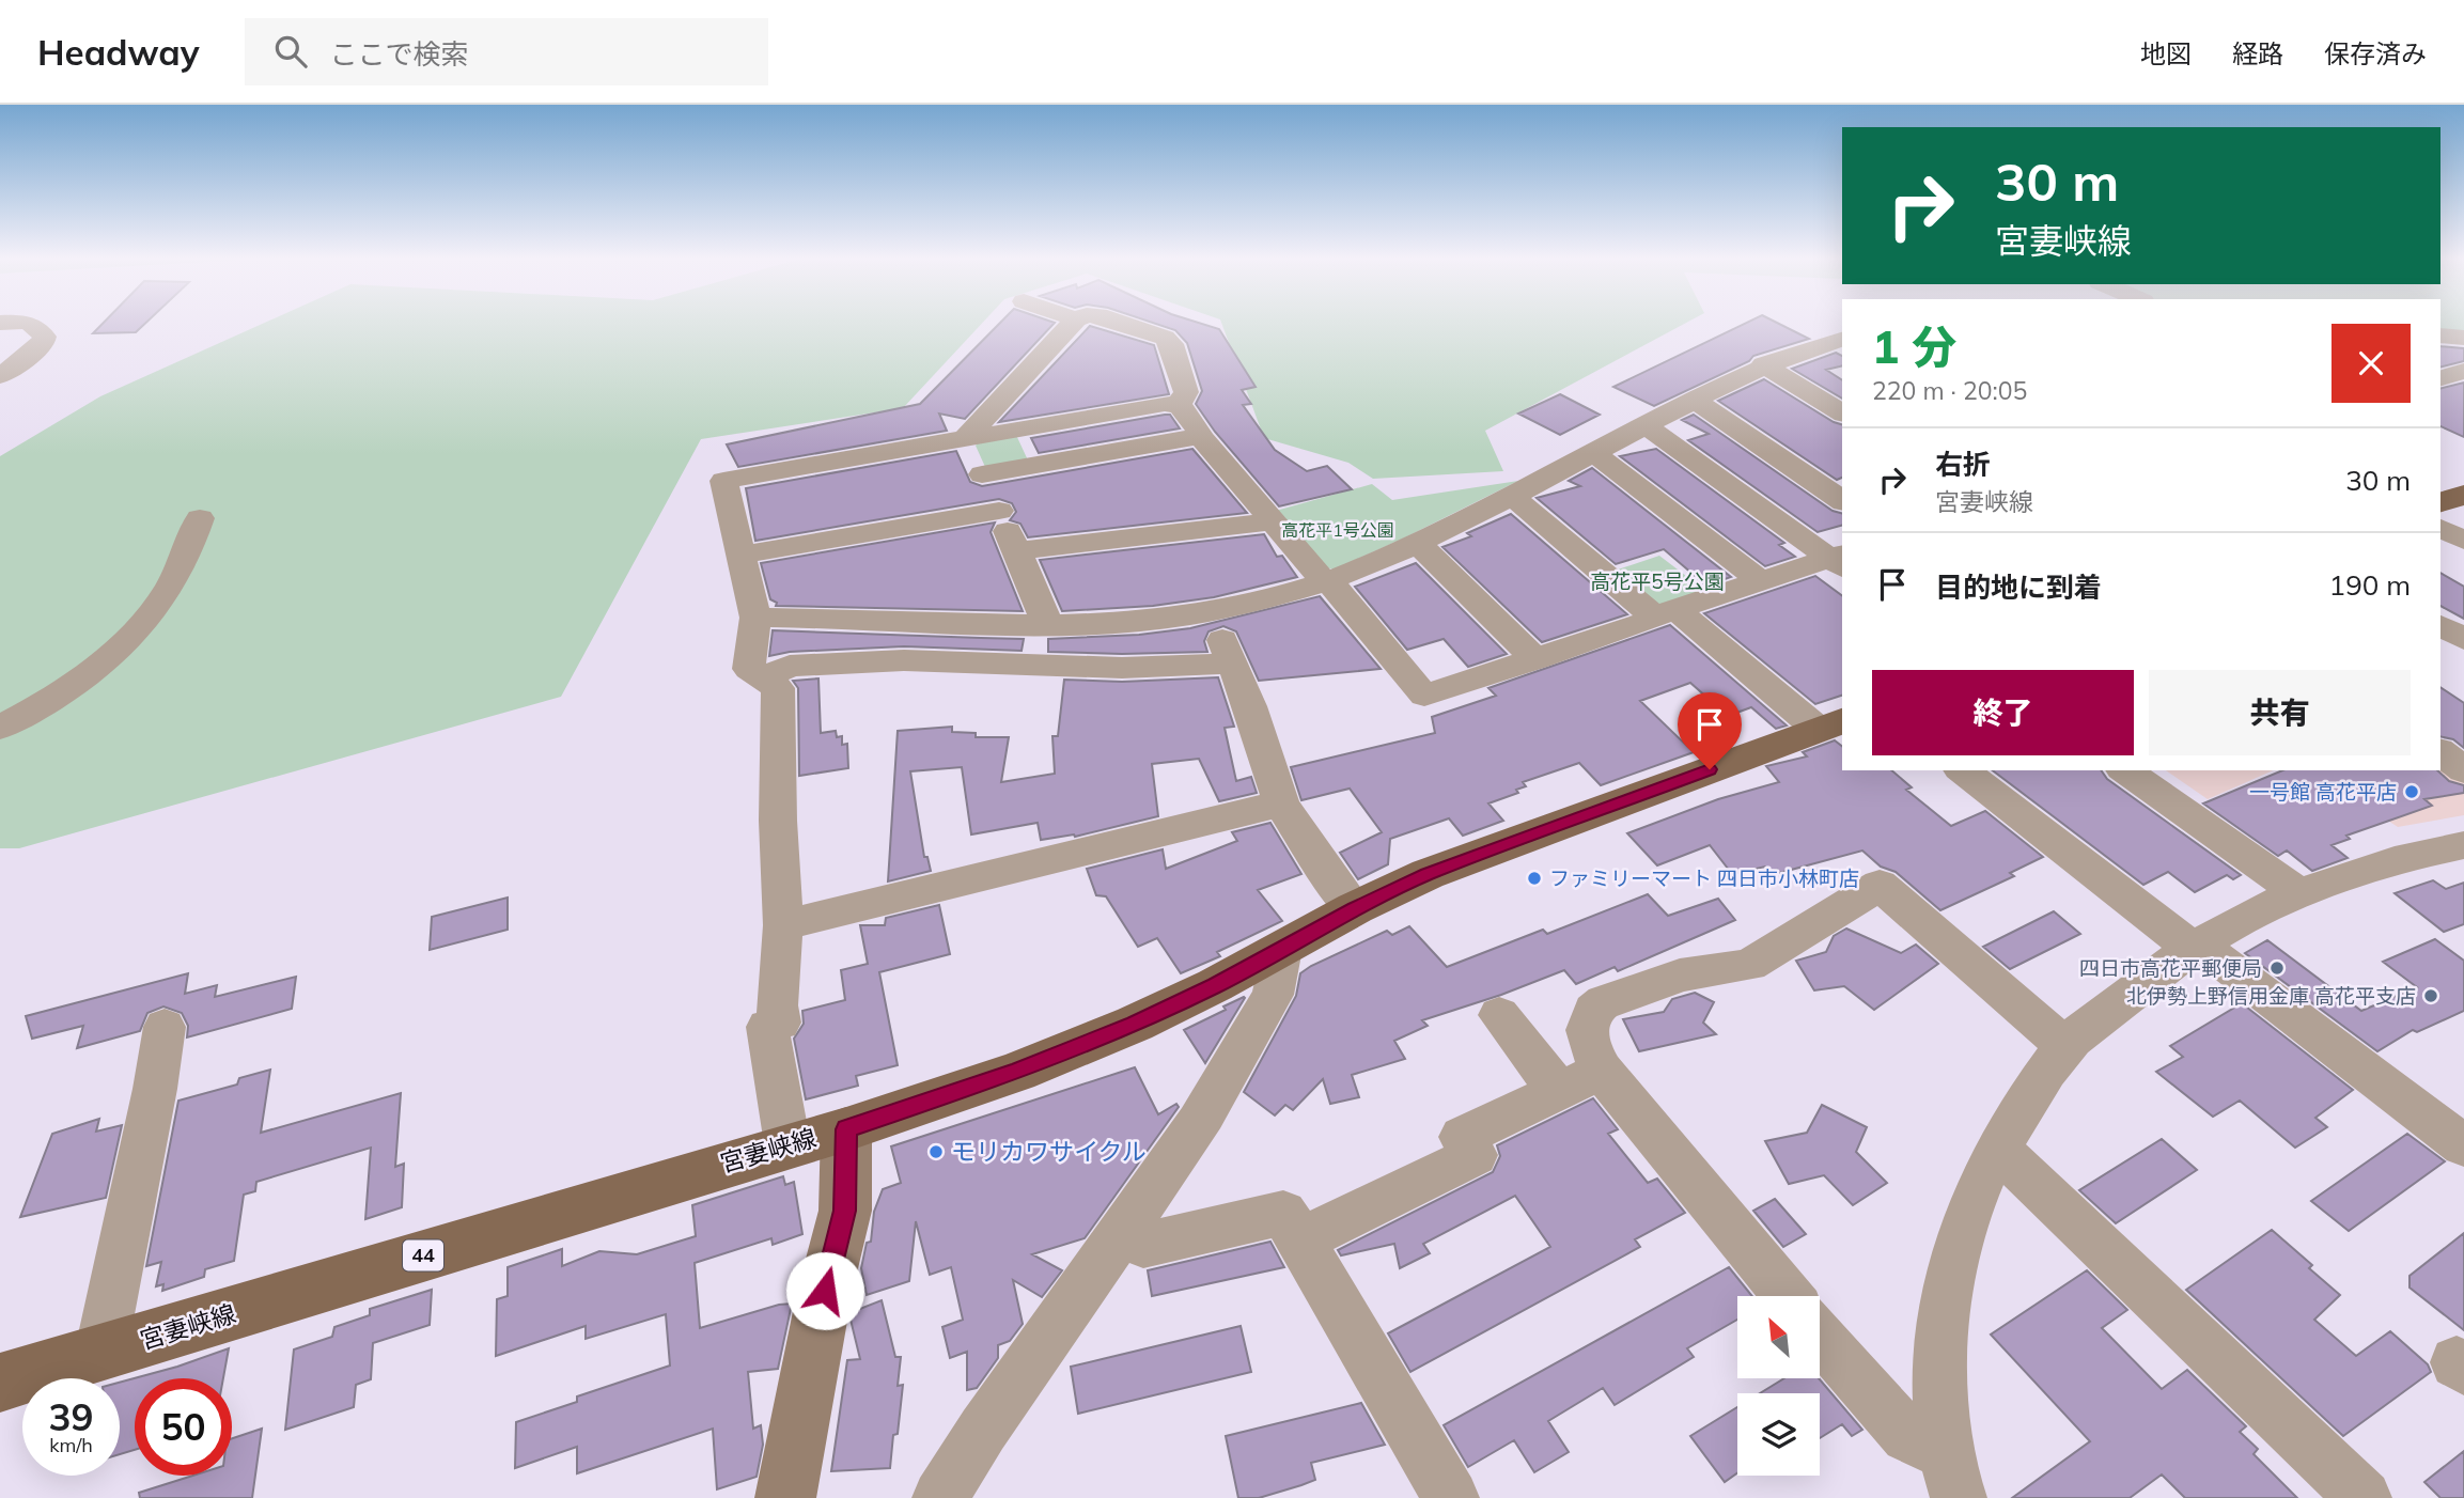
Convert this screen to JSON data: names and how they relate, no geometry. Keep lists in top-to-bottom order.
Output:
{
  "streets": {
    "main road": ["宮妻峡線", "44"]
  },
  "parks": ["高花平1号公園", "高花平5号公園"],
  "places": [
    "一号館 高花平店",
    "ファミリーマート 四日市小林町店",
    "四日市高花平郵便局",
    "北伊勢上野信用金庫 高花平支店",
    "モリカワサイクル"
  ],
  "north": "top left",
  "page": {
    "header": "Headway",
    "search": "ここで検索",
    "nav": ["地図", "経路", "保存済み"],
    "turn": ["30 m", "宮妻峡線"],
    "heading": ["1 分", "220 m · 20:05"],
    "list": [
      {
        "name": "右折",
        "note": "宮妻峡線",
        "value": "30 m"
      },
      {
        "name": "目的地に到着",
        "value": "190 m"
      }
    ],
    "buttons": ["終了", "共有"],
    "speed": "39 km/h",
    "limit": "50"
  }
}
